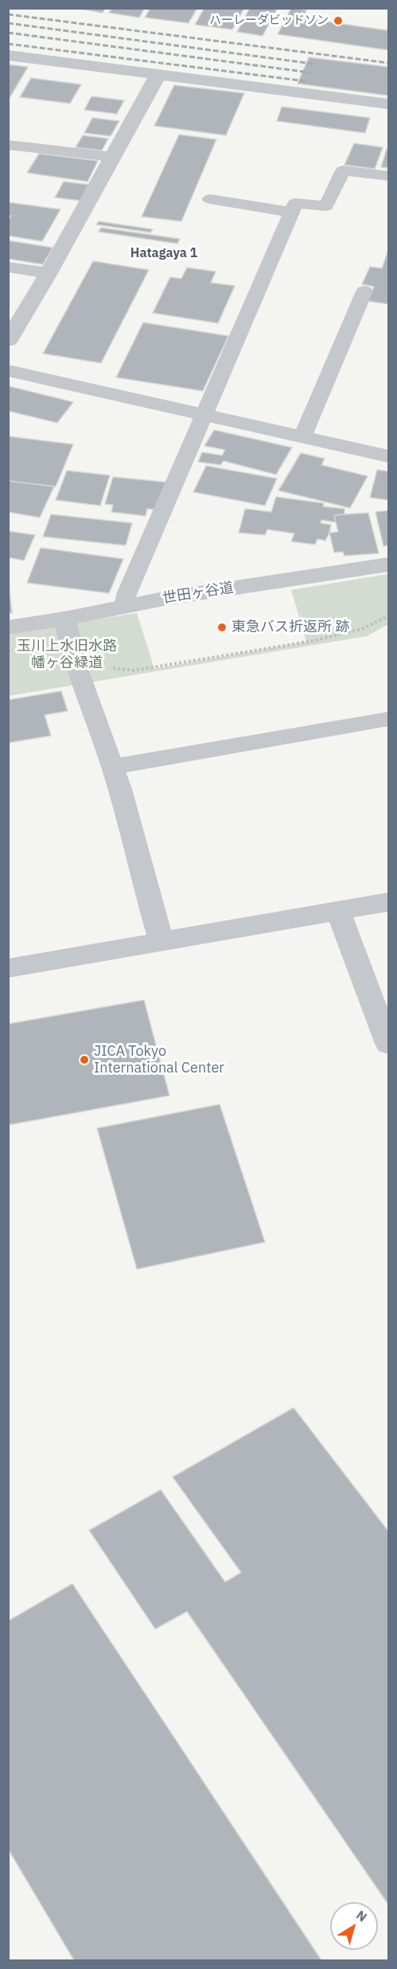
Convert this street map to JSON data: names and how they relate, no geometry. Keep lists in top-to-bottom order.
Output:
{
  "streets": {
    "street": ["世田ヶ谷道"]
  },
  "districts": ["Hatagaya 1"],
  "parks": ["玉川上水旧水路 幡ヶ谷緑道"],
  "places": ["ハーレーダビッドソン", "東急バス折返所 跡", "JICA Tokyo International Center"],
  "north": "top right"
}
